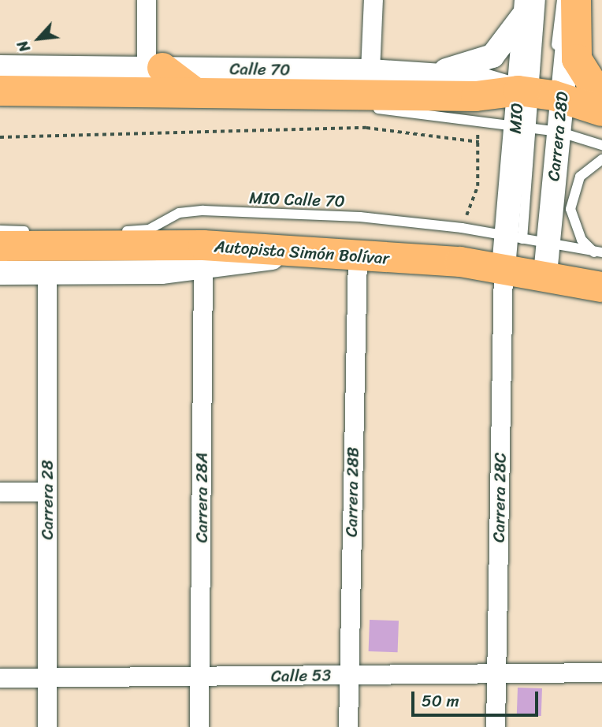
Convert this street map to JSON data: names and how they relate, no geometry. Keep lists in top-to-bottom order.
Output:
{
  "streets": {
    "highway": ["Autopista Simón Bolívar"],
    "street": [
      "Calle 70",
      "Carrera 28D",
      "Carrera 28B",
      "Carrera 28A",
      "Carrera 28C",
      "Carrera 28",
      "Calle 53"
    ],
    "lane": ["MIO", "MIO Calle 70"]
  },
  "crossings": [
    ["Calle 70", "MIO"],
    ["Calle 70", "Carrera 28D"],
    ["MIO", "Carrera 28D"],
    ["Carrera 28D", "MIO Calle 70"],
    ["Carrera 28D", "Autopista Simón Bolívar"],
    ["Carrera 28D", "Carrera 28C"],
    ["Autopista Simón Bolívar", "Carrera 28B"],
    ["Autopista Simón Bolívar", "Carrera 28C"],
    ["Carrera 28B", "Calle 53"],
    ["Carrera 28A", "Calle 53"],
    ["Carrera 28C", "Calle 53"],
    ["Carrera 28", "Calle 53"]
  ],
  "scale_bar": "50 m",
  "north": "bottom left"
}
